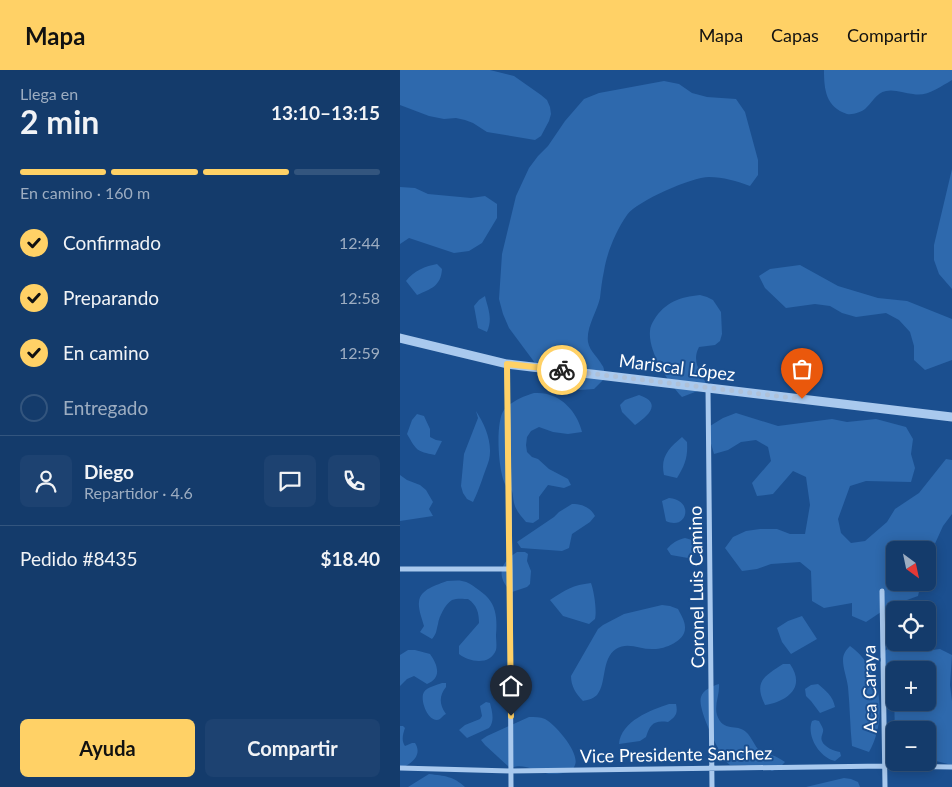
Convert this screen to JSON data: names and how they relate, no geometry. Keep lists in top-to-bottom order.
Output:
{
  "streets": {
    "street": [
      "Mariscal López",
      "Coronel Luis Camino",
      "Aca Caraya",
      "Vice Presidente Sanchez"
    ]
  },
  "crossings": [
    ["Mariscal López", "Coronel Luis Camino"],
    ["Coronel Luis Camino", "Vice Presidente Sanchez"],
    ["Aca Caraya", "Vice Presidente Sanchez"]
  ],
  "north": "bottom right",
  "page": {
    "header": "Mapa",
    "nav": ["Mapa", "Capas", "Compartir"],
    "heading": ["2 min", "Llega en", "13:10–13:15"],
    "panel": [
      "Diego",
      "Repartidor · 4.6",
      "Pedido #8435",
      "$18.40"
    ],
    "bar": "En camino · 160 m",
    "list": [
      ["Confirmado", "12:44"],
      ["Preparando", "12:58"],
      ["En camino", "12:59"],
      "Entregado"
    ],
    "map_buttons": ["+", "−"],
    "buttons": ["Ayuda", "Compartir"]
  }
}
